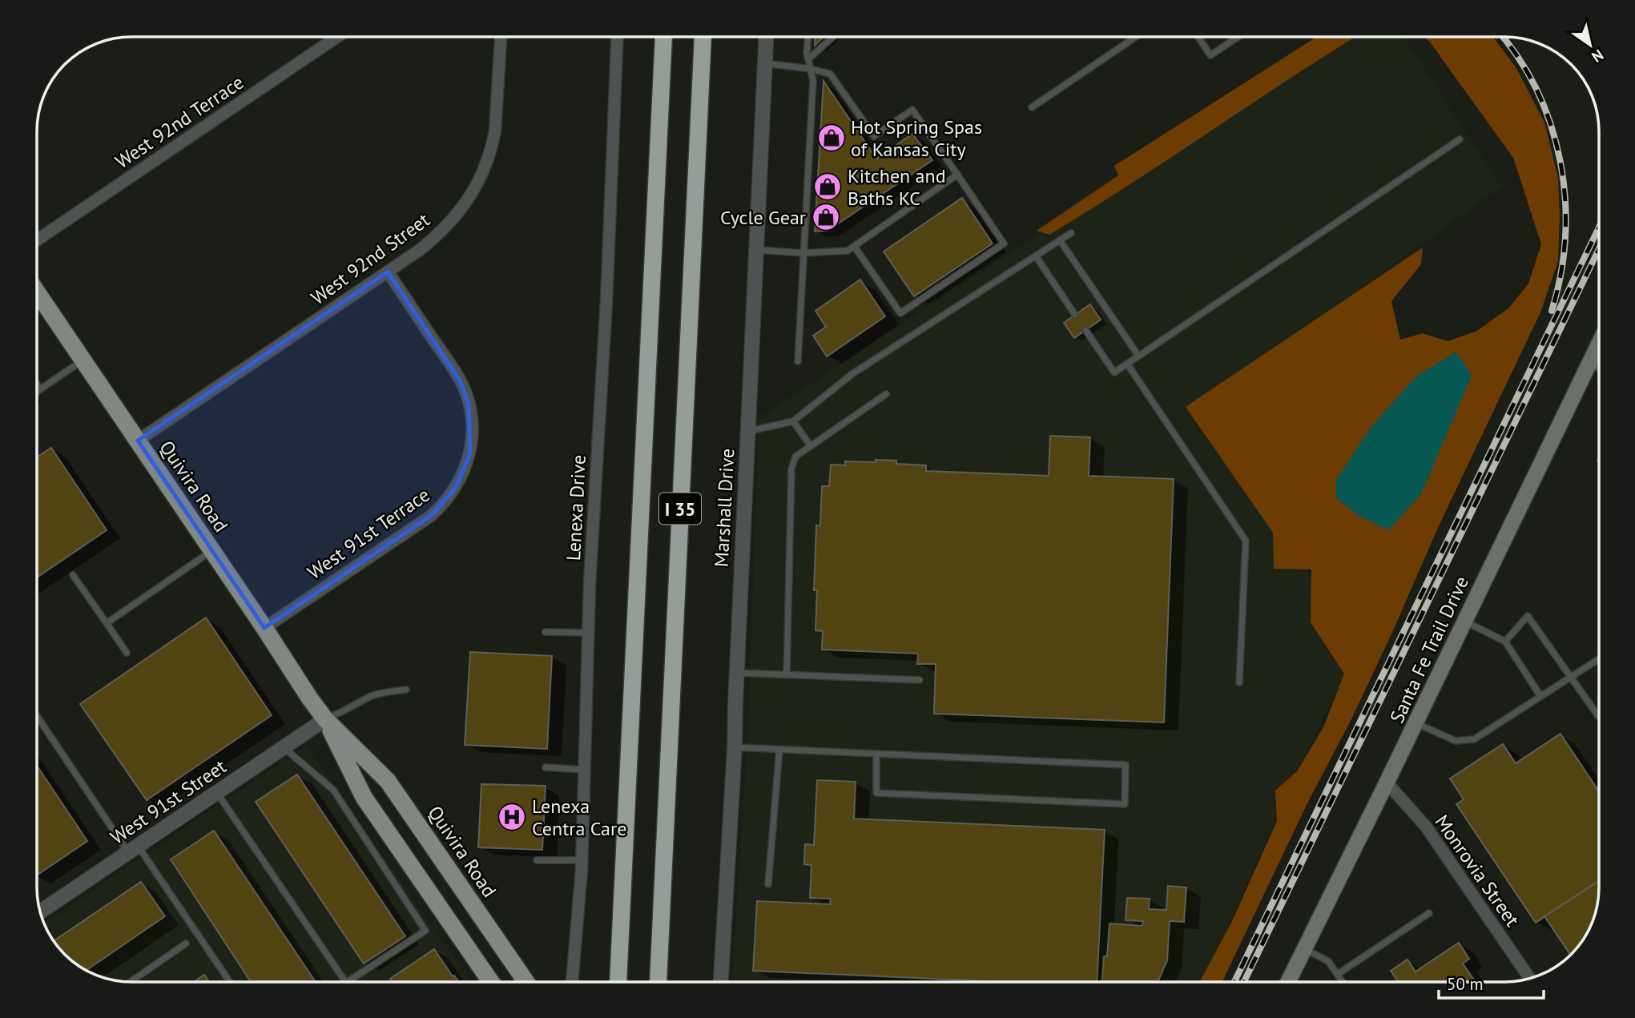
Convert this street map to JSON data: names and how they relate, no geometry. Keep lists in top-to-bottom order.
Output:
{
  "streets": {
    "highway": ["I 35"],
    "main road": ["Quivira Road", "Santa Fe Trail Drive"],
    "street": [
      "West 92nd Terrace",
      "West 92nd Street",
      "Lenexa Drive",
      "Marshall Drive",
      "West 91st Terrace",
      "West 91st Street",
      "Monrovia Street"
    ]
  },
  "crossings": [
    ["West 92nd Street", "Quivira Road"],
    ["West 92nd Street", "West 91st Terrace"],
    ["Quivira Road", "West 91st Terrace"],
    ["Quivira Road", "West 91st Street"],
    ["Santa Fe Trail Drive", "Monrovia Street"]
  ],
  "places": {
    "shop": ["Hot Spring Spas of Kansas City", "Kitchen and Baths KC", "Cycle Gear"],
    "hospital": ["Lenexa Centra Care"]
  },
  "scale_bar": "50 m",
  "north": "bottom right"
}
